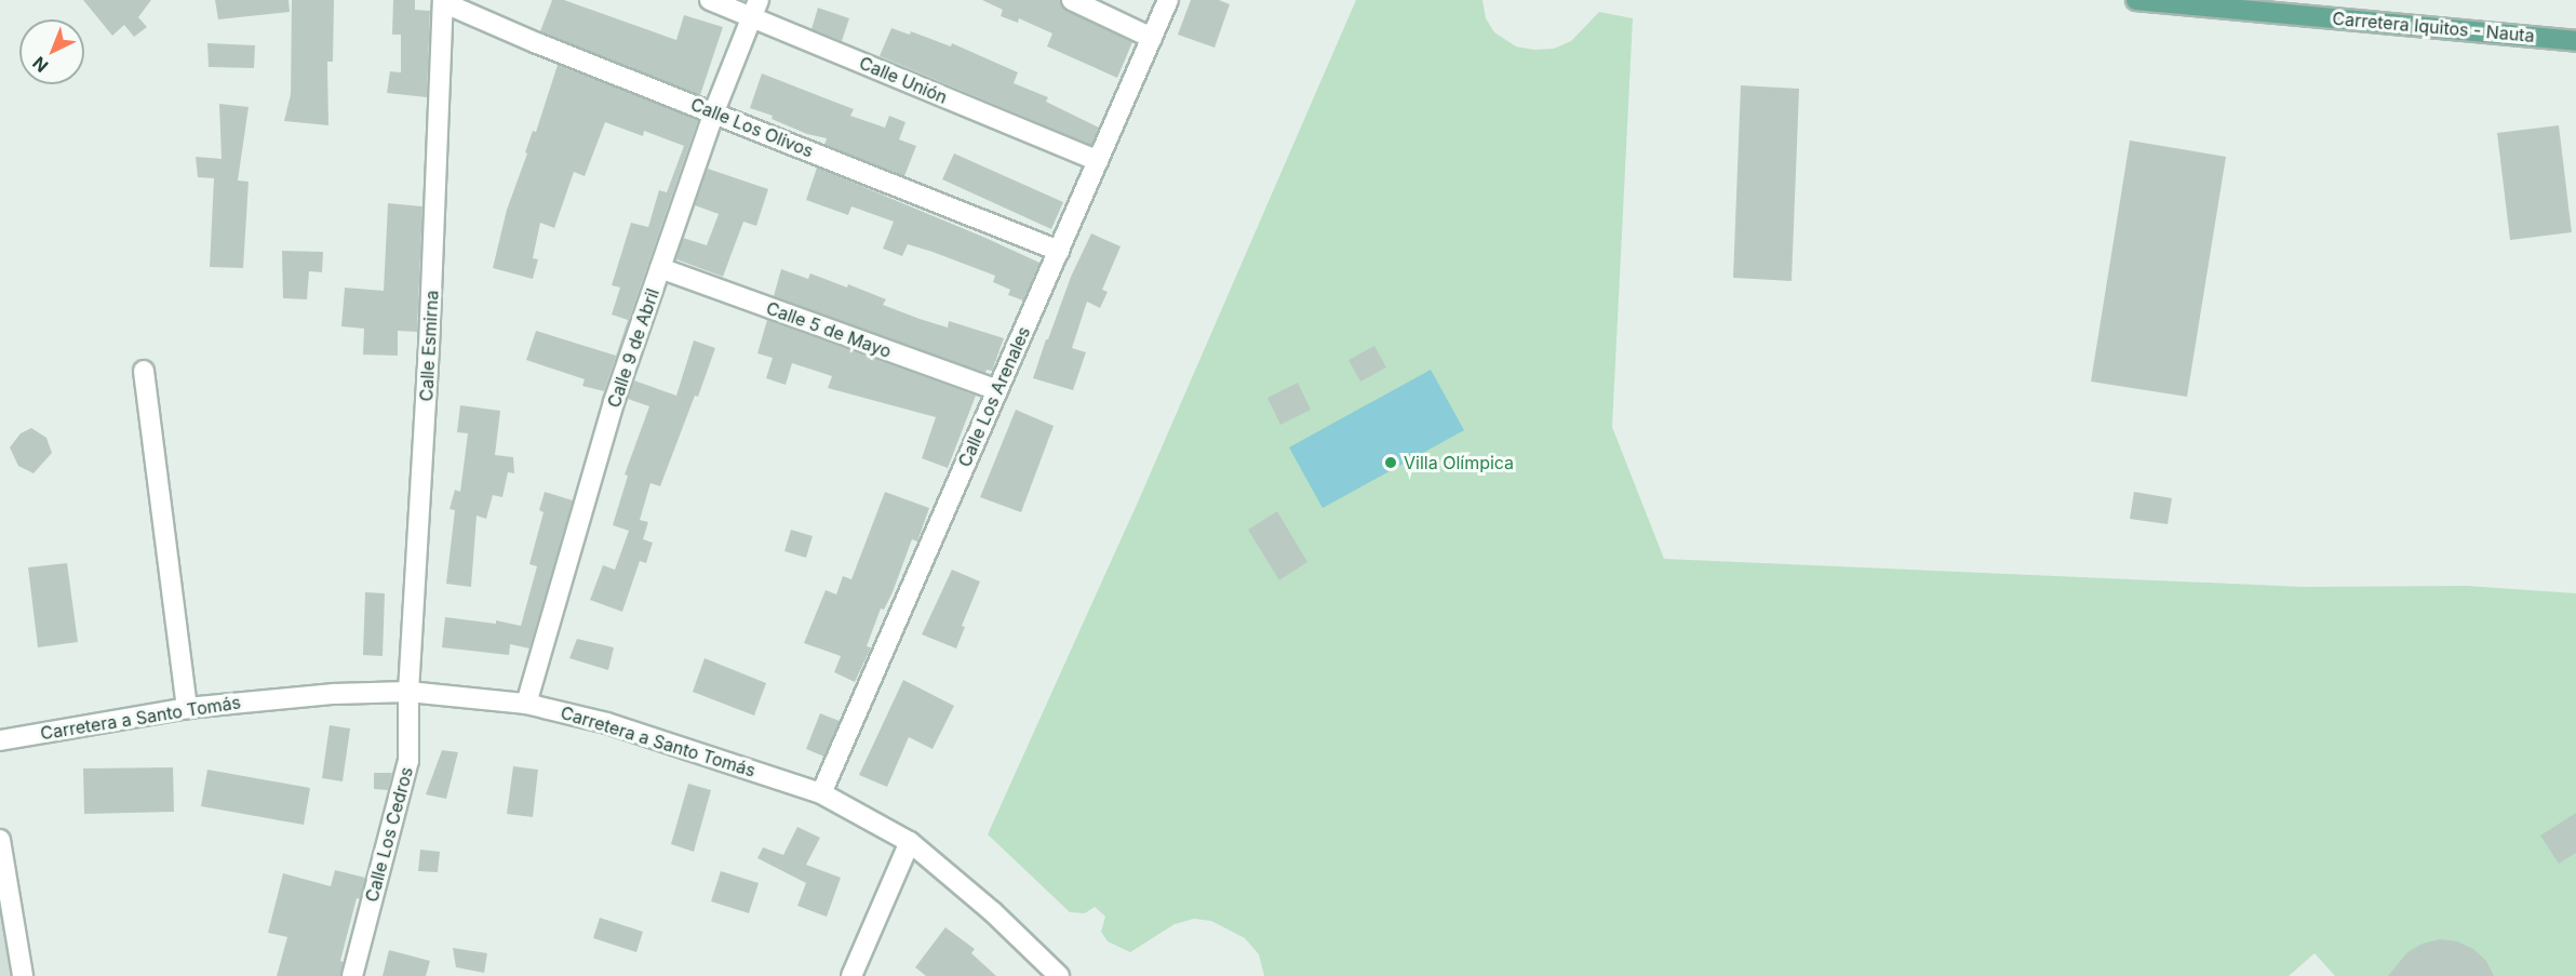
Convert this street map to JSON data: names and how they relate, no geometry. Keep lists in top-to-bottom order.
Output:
{
  "streets": {
    "main road": ["Carretera Iquitos - Nauta"],
    "street": [
      "Calle Unión",
      "Calle Los Olivos",
      "Calle 5 de Mayo",
      "Calle Esmirna",
      "Calle 9 de Abril",
      "Calle Los Arenales",
      "Carretera a Santo Tomás",
      "Calle Los Cedros"
    ]
  },
  "crossings": [
    ["Calle Unión", "Calle 9 de Abril"],
    ["Calle Unión", "Calle Los Arenales"],
    ["Calle Los Olivos", "Calle Esmirna"],
    ["Calle Los Olivos", "Calle 9 de Abril"],
    ["Calle Los Olivos", "Calle Los Arenales"],
    ["Calle 5 de Mayo", "Calle 9 de Abril"],
    ["Calle 5 de Mayo", "Calle Los Arenales"],
    ["Calle Esmirna", "Carretera a Santo Tomás"],
    ["Calle Esmirna", "Calle Los Cedros"],
    ["Calle 9 de Abril", "Carretera a Santo Tomás"],
    ["Calle Los Arenales", "Carretera a Santo Tomás"],
    ["Carretera a Santo Tomás", "Calle Los Cedros"]
  ],
  "places": ["Villa Olímpica"],
  "north": "bottom left"
}
